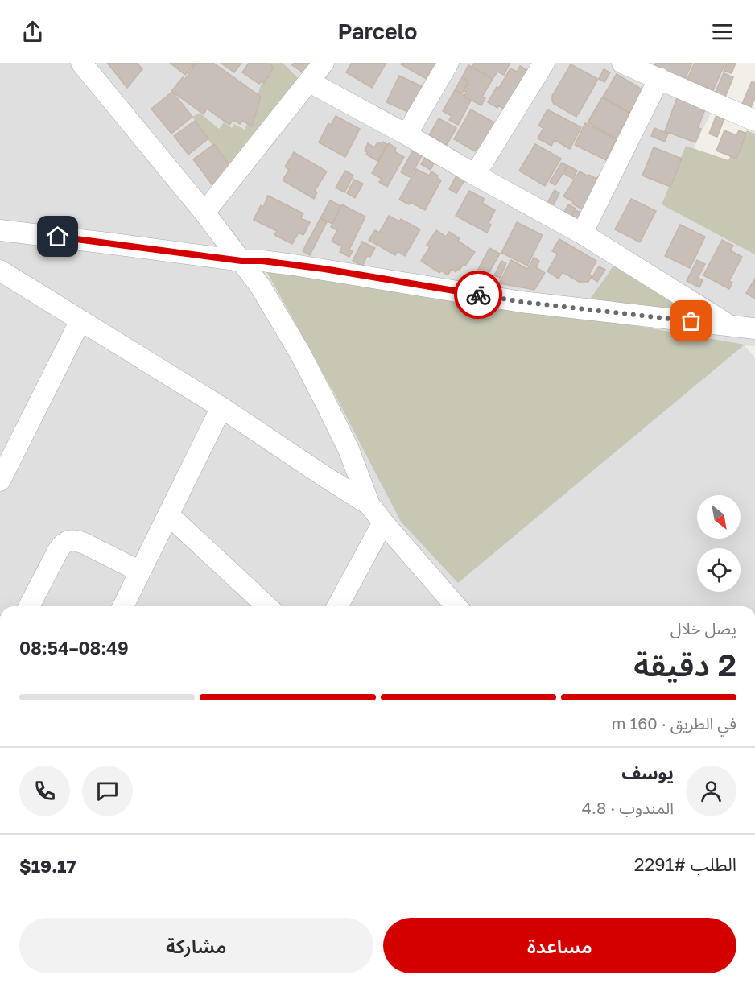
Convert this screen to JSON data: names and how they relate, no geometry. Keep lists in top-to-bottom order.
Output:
{
  "north": "bottom right",
  "page": {
    "header": "Parcelo",
    "heading": ["2 دقيقة", "يصل خلال", "08:49–08:54"],
    "panel": [
      "يوسف",
      "المندوب · 4.8",
      "الطلب #2291",
      "$19.17"
    ],
    "bar": "في الطريق · 160 m",
    "buttons": ["مساعدة", "مشاركة"]
  }
}
